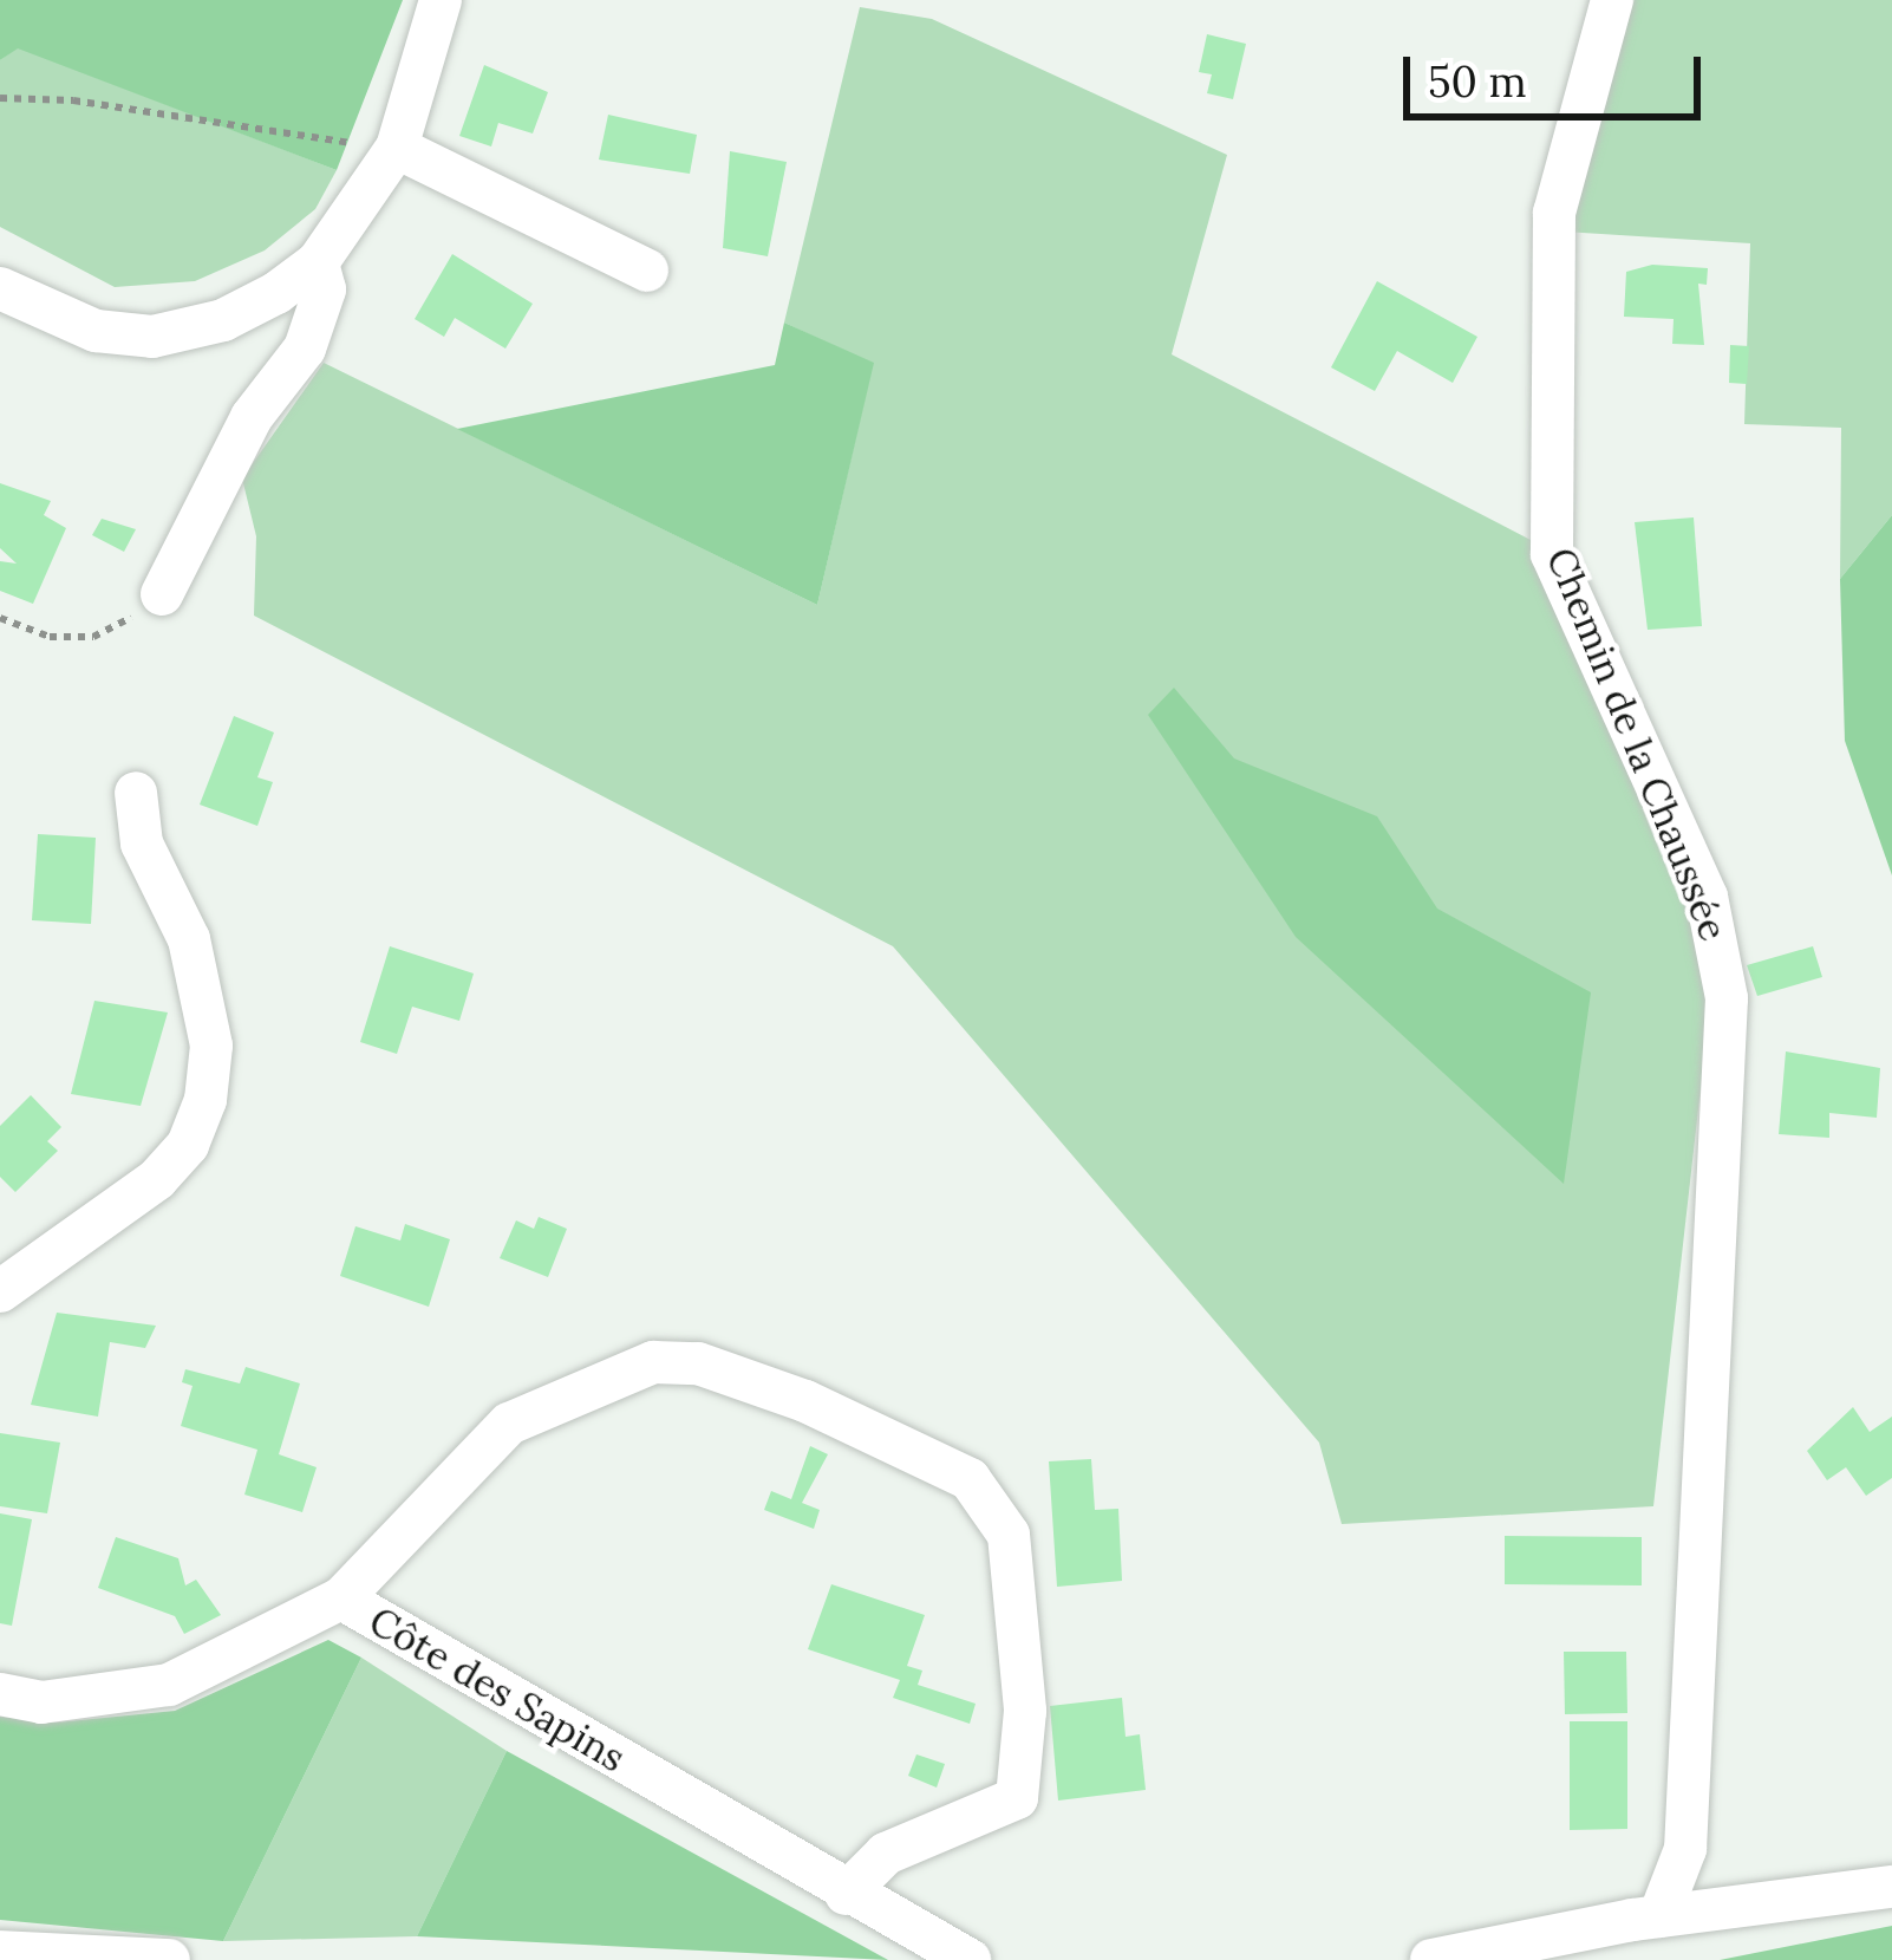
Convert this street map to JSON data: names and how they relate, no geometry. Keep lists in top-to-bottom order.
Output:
{
  "streets": {
    "street": ["Chemin de la Chaussée", "Côte des Sapins"]
  },
  "scale_bar": "50 m"
}
